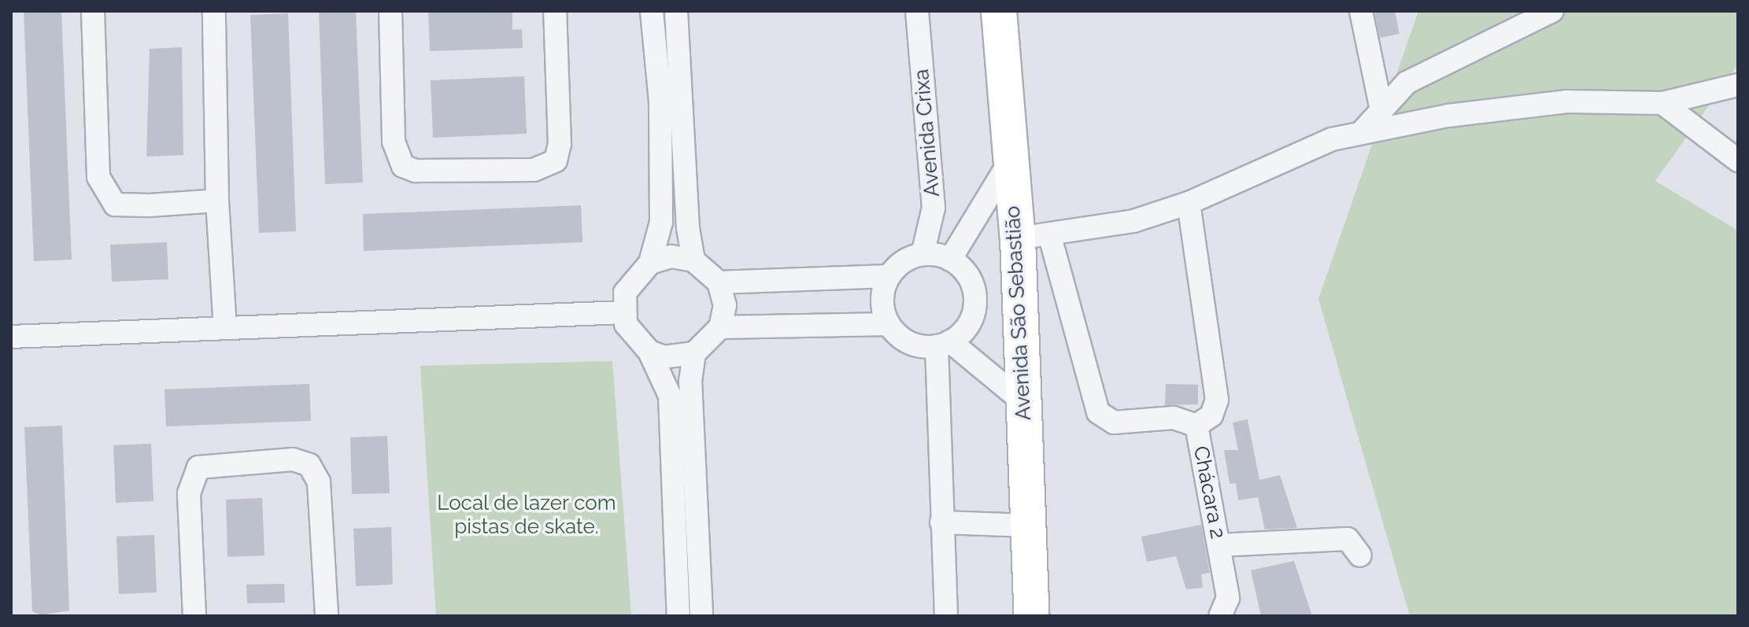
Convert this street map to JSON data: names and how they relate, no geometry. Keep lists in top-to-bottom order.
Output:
{
  "streets": {
    "main road": ["Avenida São Sebastião"],
    "street": ["Avenida Crixa", "Chácara 2"]
  },
  "crossings": [
    ["Avenida São Sebastião", "Chácara 2"]
  ],
  "parks": ["Local de lazer com pistas de skate."]
}
